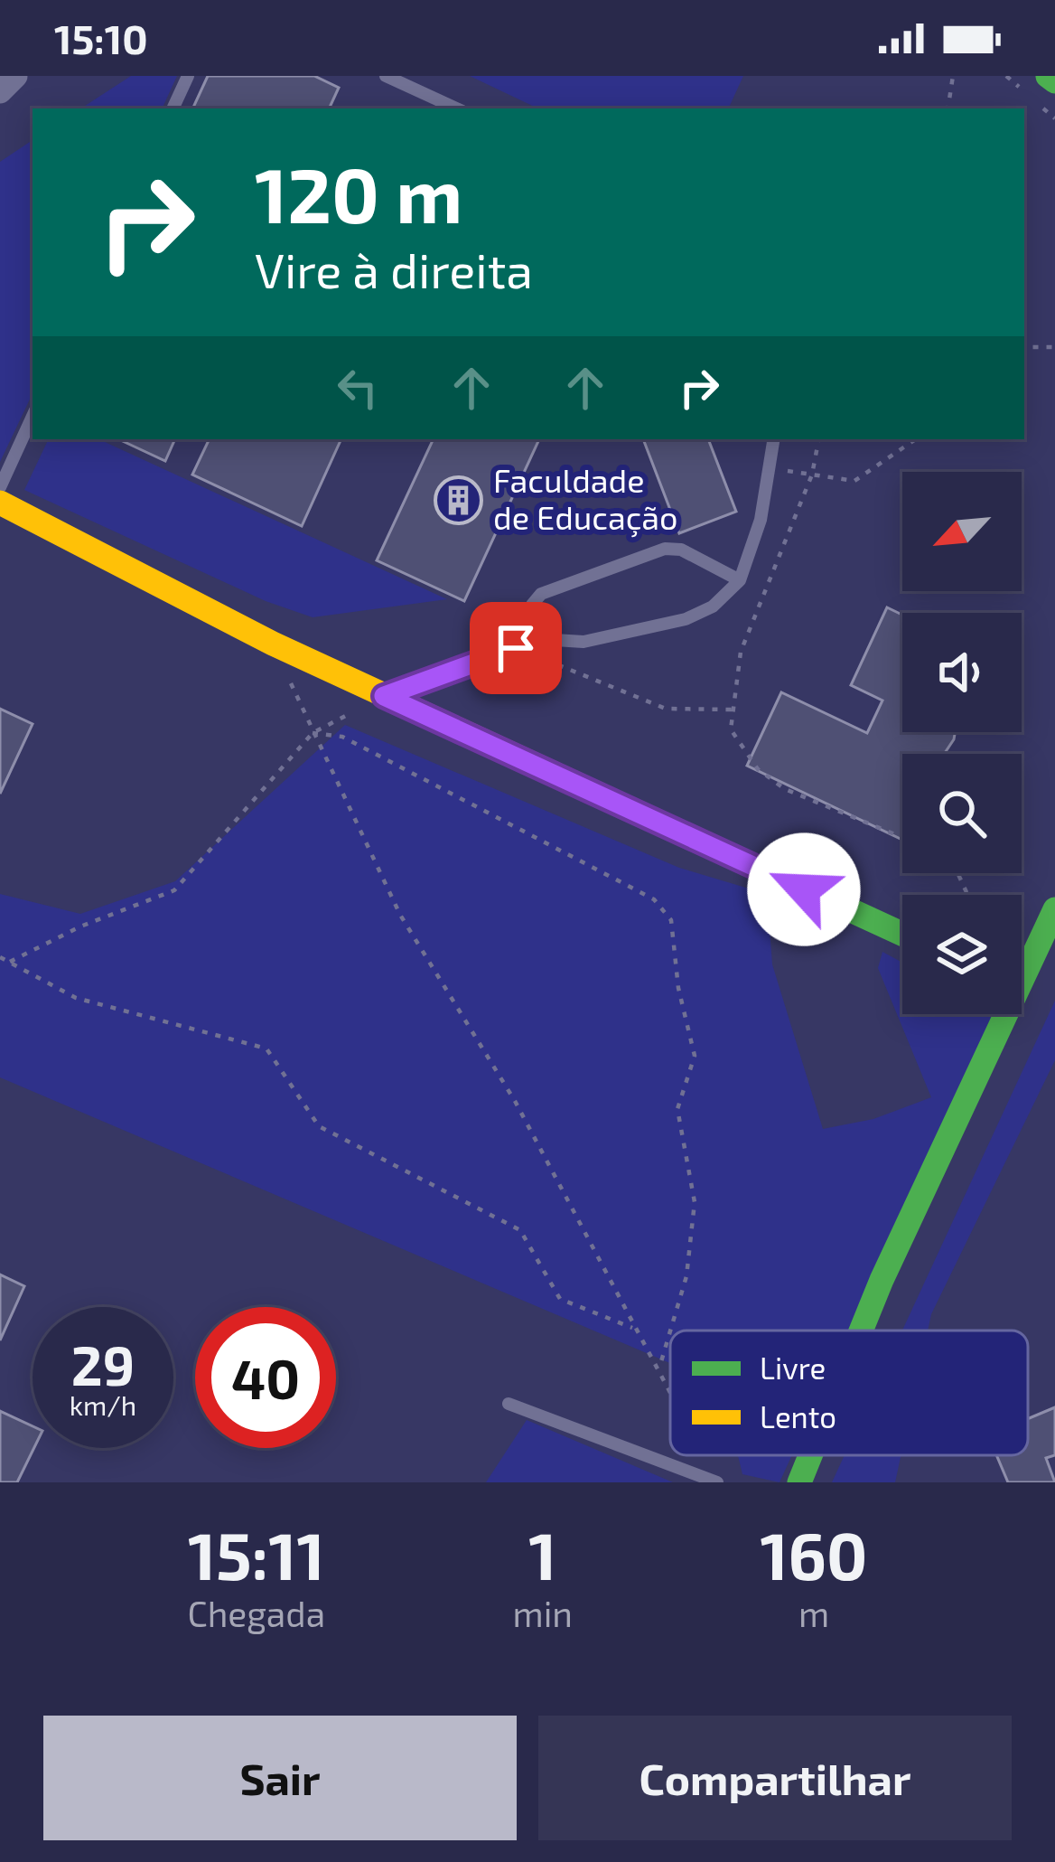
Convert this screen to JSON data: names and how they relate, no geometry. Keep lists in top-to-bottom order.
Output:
{
  "places": {
    "building": ["Faculdade de Educação"]
  },
  "legend": ["Livre", "Lento"],
  "north": "bottom left",
  "page": {
    "status": "15:10",
    "turn": ["120 m", "Vire à direita"],
    "speed": "29 km/h",
    "limit": "40",
    "eta": [
      "15:11",
      "Chegada",
      "1",
      "min",
      "160",
      "m"
    ],
    "buttons": ["Sair", "Compartilhar"]
  }
}
